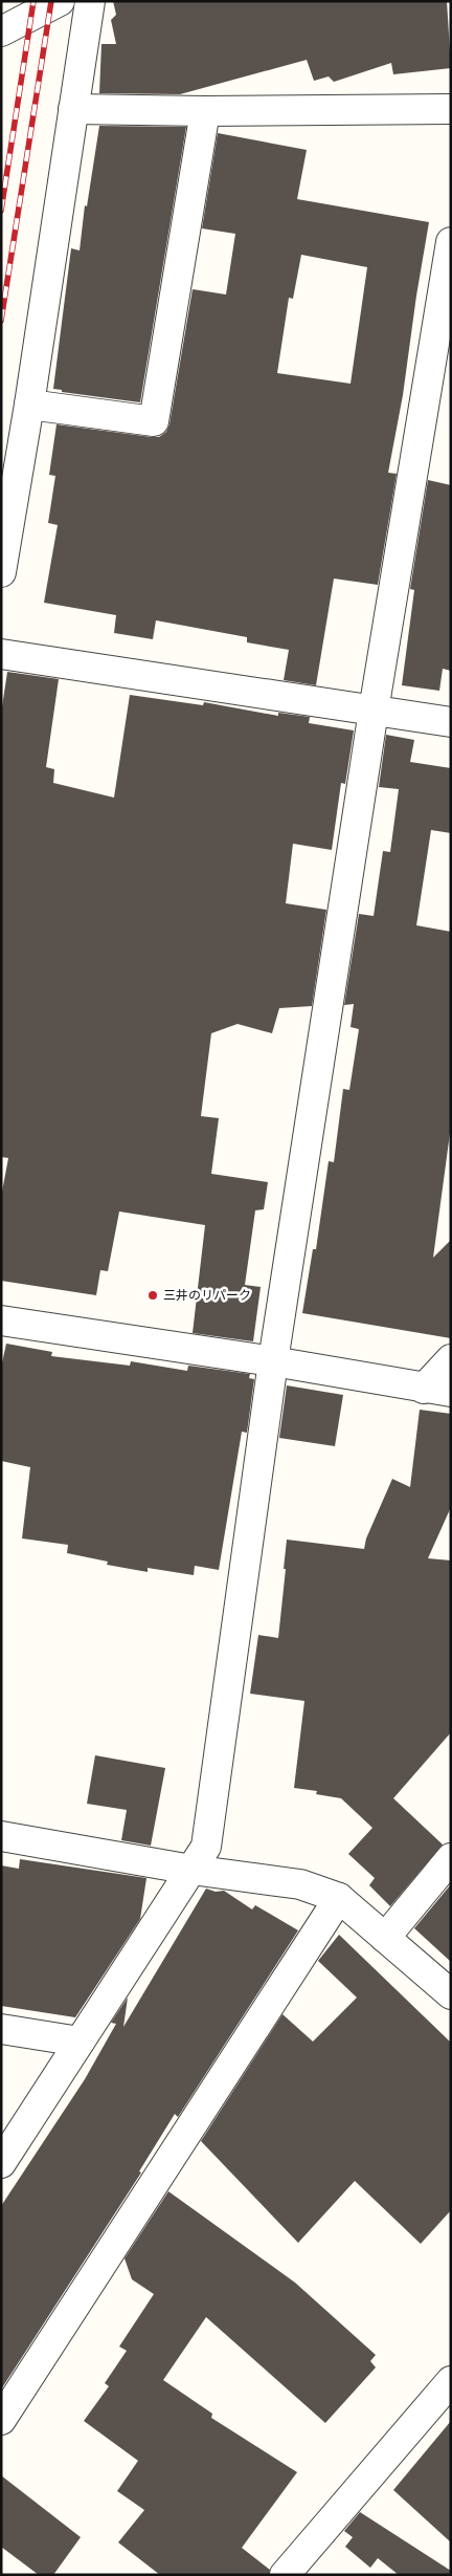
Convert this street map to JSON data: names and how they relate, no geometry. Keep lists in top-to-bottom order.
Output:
{
  "places": ["三井のリパーク"]
}
